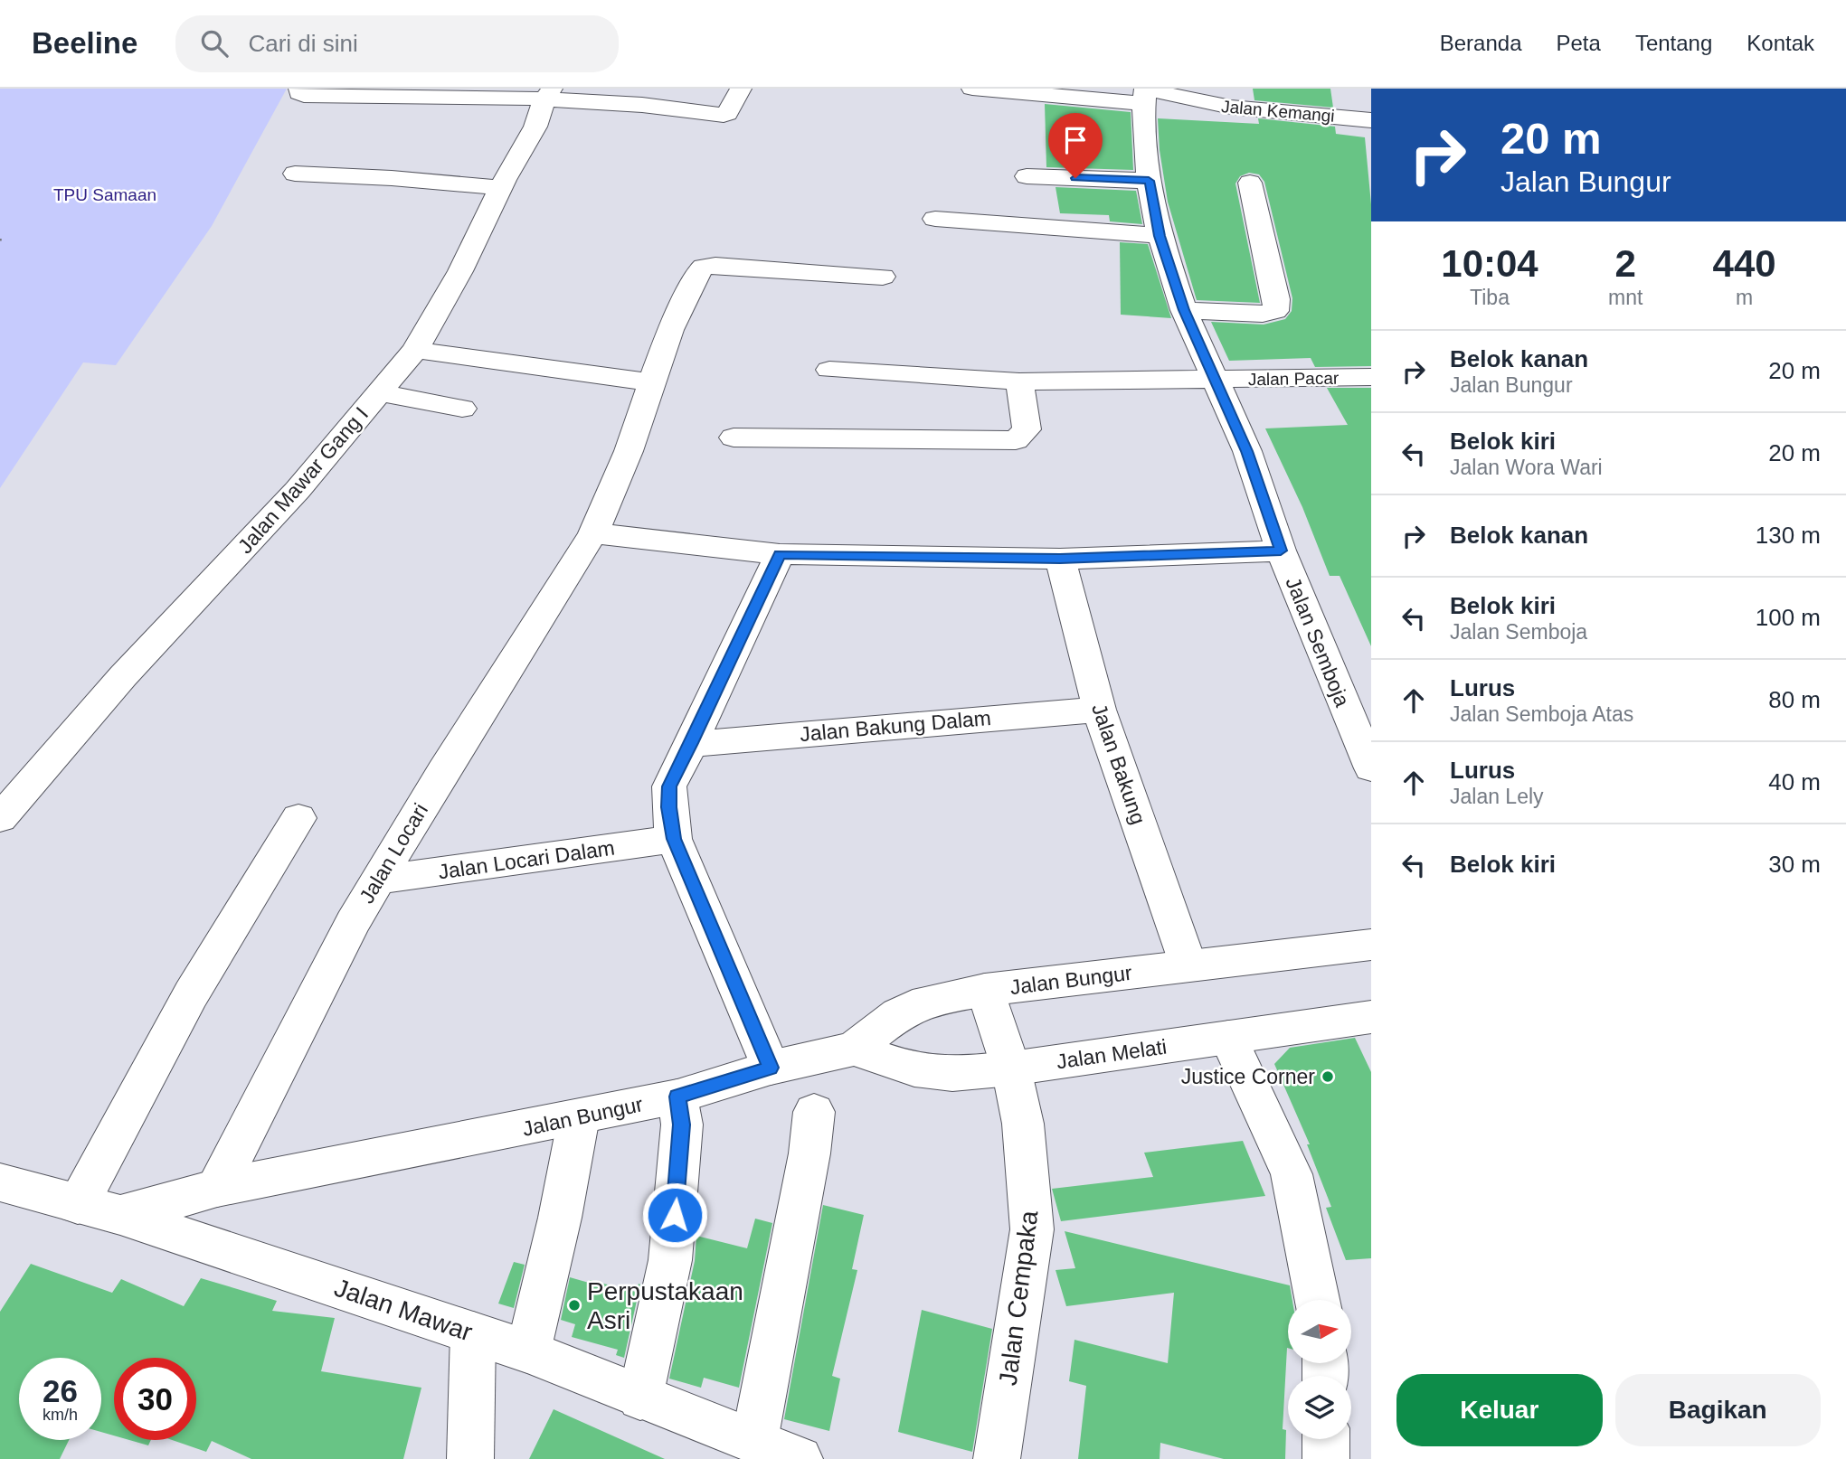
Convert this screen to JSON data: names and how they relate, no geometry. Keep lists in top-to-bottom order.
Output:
{
  "streets": {
    "street": [
      "Jalan Kemangi",
      "Jalan Pacar",
      "Jalan Mawar Gang I",
      "Jalan Semboja",
      "Jalan Bakung Dalam",
      "Jalan Bakung",
      "Jalan Locari",
      "Jalan Locari Dalam",
      "Jalan Bungur",
      "Jalan Melati",
      "Jalan Cempaka",
      "Jalan Mawar"
    ]
  },
  "crossings": [
    ["Jalan Kemangi", "Jalan Semboja"],
    ["Jalan Pacar", "Jalan Semboja"],
    ["Jalan Bakung Dalam", "Jalan Bakung"],
    ["Jalan Bakung", "Jalan Bungur"],
    ["Jalan Locari", "Jalan Locari Dalam"],
    ["Jalan Locari", "Jalan Bungur"],
    ["Jalan Bungur", "Jalan Melati"],
    ["Jalan Bungur", "Jalan Cempaka"],
    ["Jalan Bungur", "Jalan Mawar"],
    ["Jalan Melati", "Jalan Cempaka"]
  ],
  "parks": ["TPU Samaan"],
  "places": ["Justice Corner", "Perpustakaan Asri"],
  "north": "right",
  "page": {
    "header": "Beeline",
    "search": "Cari di sini",
    "nav": [
      "Beranda",
      "Peta",
      "Tentang",
      "Kontak"
    ],
    "turn": ["20 m", "Jalan Bungur"],
    "eta": [
      "10:04",
      "Tiba",
      "2",
      "mnt",
      "440",
      "m"
    ],
    "list": [
      {
        "name": "Belok kanan",
        "note": "Jalan Bungur",
        "value": "20 m"
      },
      {
        "name": "Belok kiri",
        "note": "Jalan Wora Wari",
        "value": "20 m"
      },
      {
        "name": "Belok kanan",
        "value": "130 m"
      },
      {
        "name": "Belok kiri",
        "note": "Jalan Semboja",
        "value": "100 m"
      },
      {
        "name": "Lurus",
        "note": "Jalan Semboja Atas",
        "value": "80 m"
      },
      {
        "name": "Lurus",
        "note": "Jalan Lely",
        "value": "40 m"
      },
      {
        "name": "Belok kiri",
        "value": "30 m"
      }
    ],
    "speed": "26 km/h",
    "limit": "30",
    "buttons": ["Keluar", "Bagikan"]
  }
}
